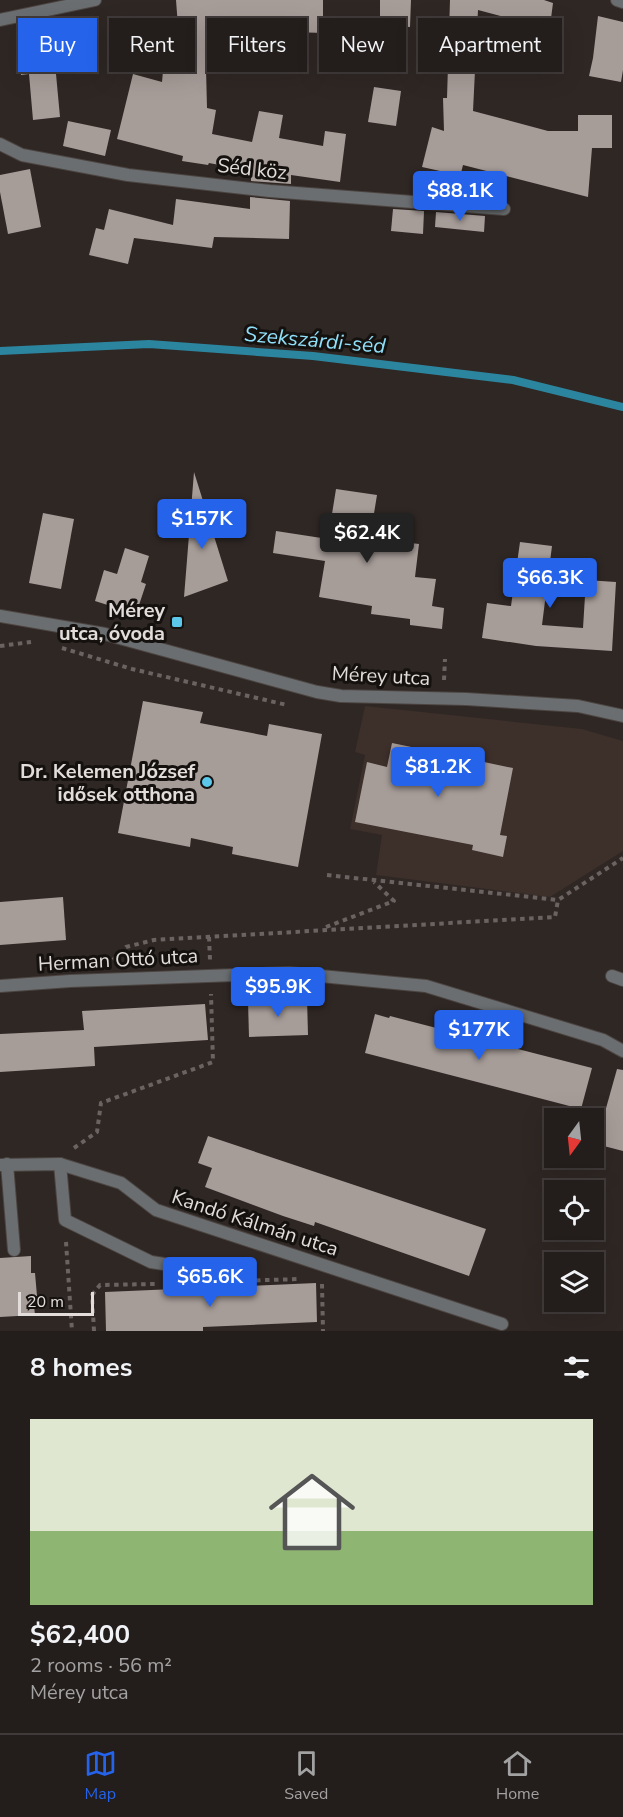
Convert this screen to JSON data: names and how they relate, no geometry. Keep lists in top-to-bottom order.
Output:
{
  "streets": {
    "street": [
      "Séd köz",
      "Mérey utca",
      "Herman Ottó utca",
      "Kandó Kálmán utca"
    ]
  },
  "water": ["Szekszárdi-séd"],
  "places": {
    "transit": ["Mérey utca, óvoda"],
    "other": ["Dr. Kelemen József idősek otthona"]
  },
  "scale_bar": "20 m",
  "north": "bottom",
  "page": {
    "chip": [
      "Buy",
      "Rent",
      "Filters",
      "New",
      "Apartment"
    ],
    "price": [
      "$88.1K",
      "$157K",
      "$62.4K",
      "$66.3K",
      "$81.2K",
      "$95.9K",
      "$177K",
      "$65.6K"
    ],
    "scale": "20 m",
    "heading": "8 homes",
    "list": [
      {
        "name": "$62,400",
        "note": "2 rooms · 56 m² · Mérey utca"
      }
    ],
    "tabs": ["Map", "Saved", "Home"]
  }
}
